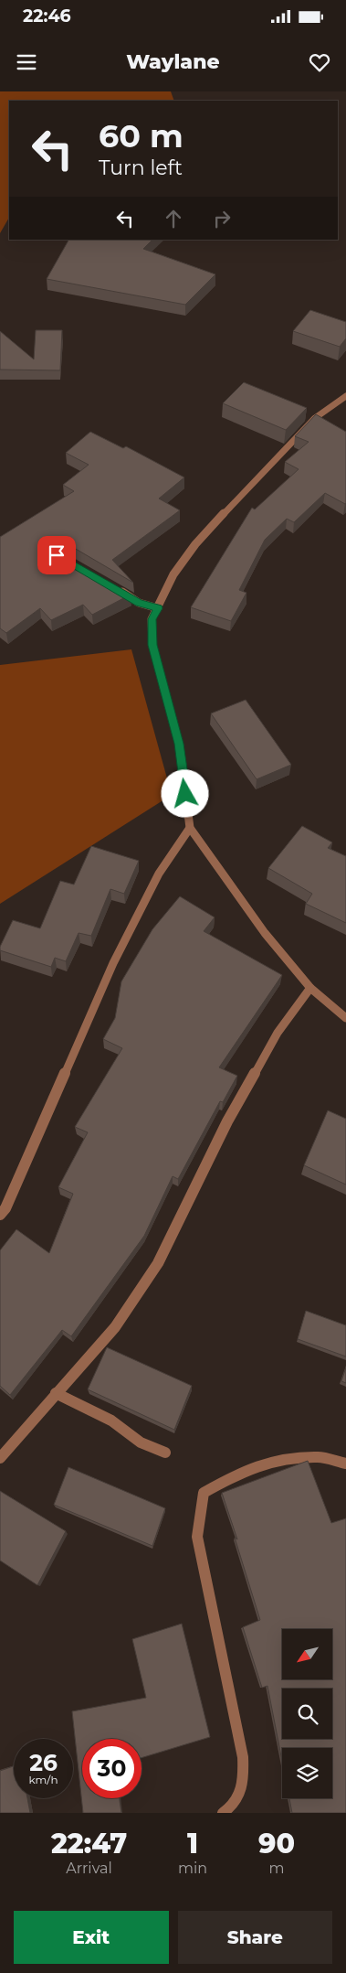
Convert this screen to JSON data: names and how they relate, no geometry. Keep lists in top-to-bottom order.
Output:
{
  "north": "bottom left",
  "page": {
    "status": "22:46",
    "header": "Waylane",
    "turn": ["60 m", "Turn left"],
    "speed": "26 km/h",
    "limit": "30",
    "eta": [
      "22:47",
      "Arrival",
      "1",
      "min",
      "90",
      "m"
    ],
    "buttons": ["Exit", "Share"]
  }
}
